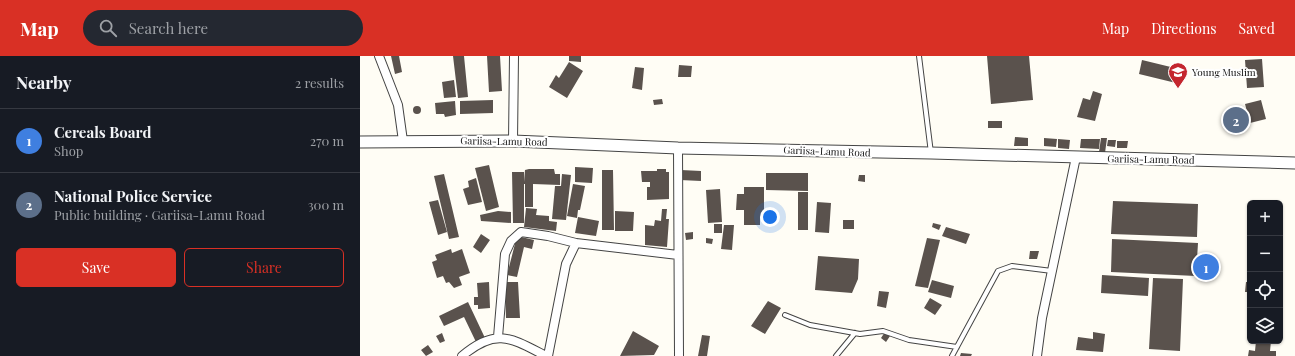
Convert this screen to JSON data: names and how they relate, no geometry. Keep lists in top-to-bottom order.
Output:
{
  "streets": {
    "street": ["Gariisa-Lamu Road"]
  },
  "places": {
    "school or university": ["Young Muslim"]
  },
  "page": {
    "header": "Map",
    "search": "Search here",
    "nav": ["Map", "Directions", "Saved"],
    "heading": ["Nearby", "2 results"],
    "pins": ["2", "1"],
    "list": [
      {
        "mark": "1",
        "name": "Cereals Board",
        "note": "Shop",
        "value": "270 m"
      },
      {
        "mark": "2",
        "name": "National Police Service",
        "note": "Public building · Gariisa-Lamu Road",
        "value": "300 m"
      }
    ],
    "map_buttons": ["+", "−"],
    "buttons": ["Save", "Share"]
  }
}
